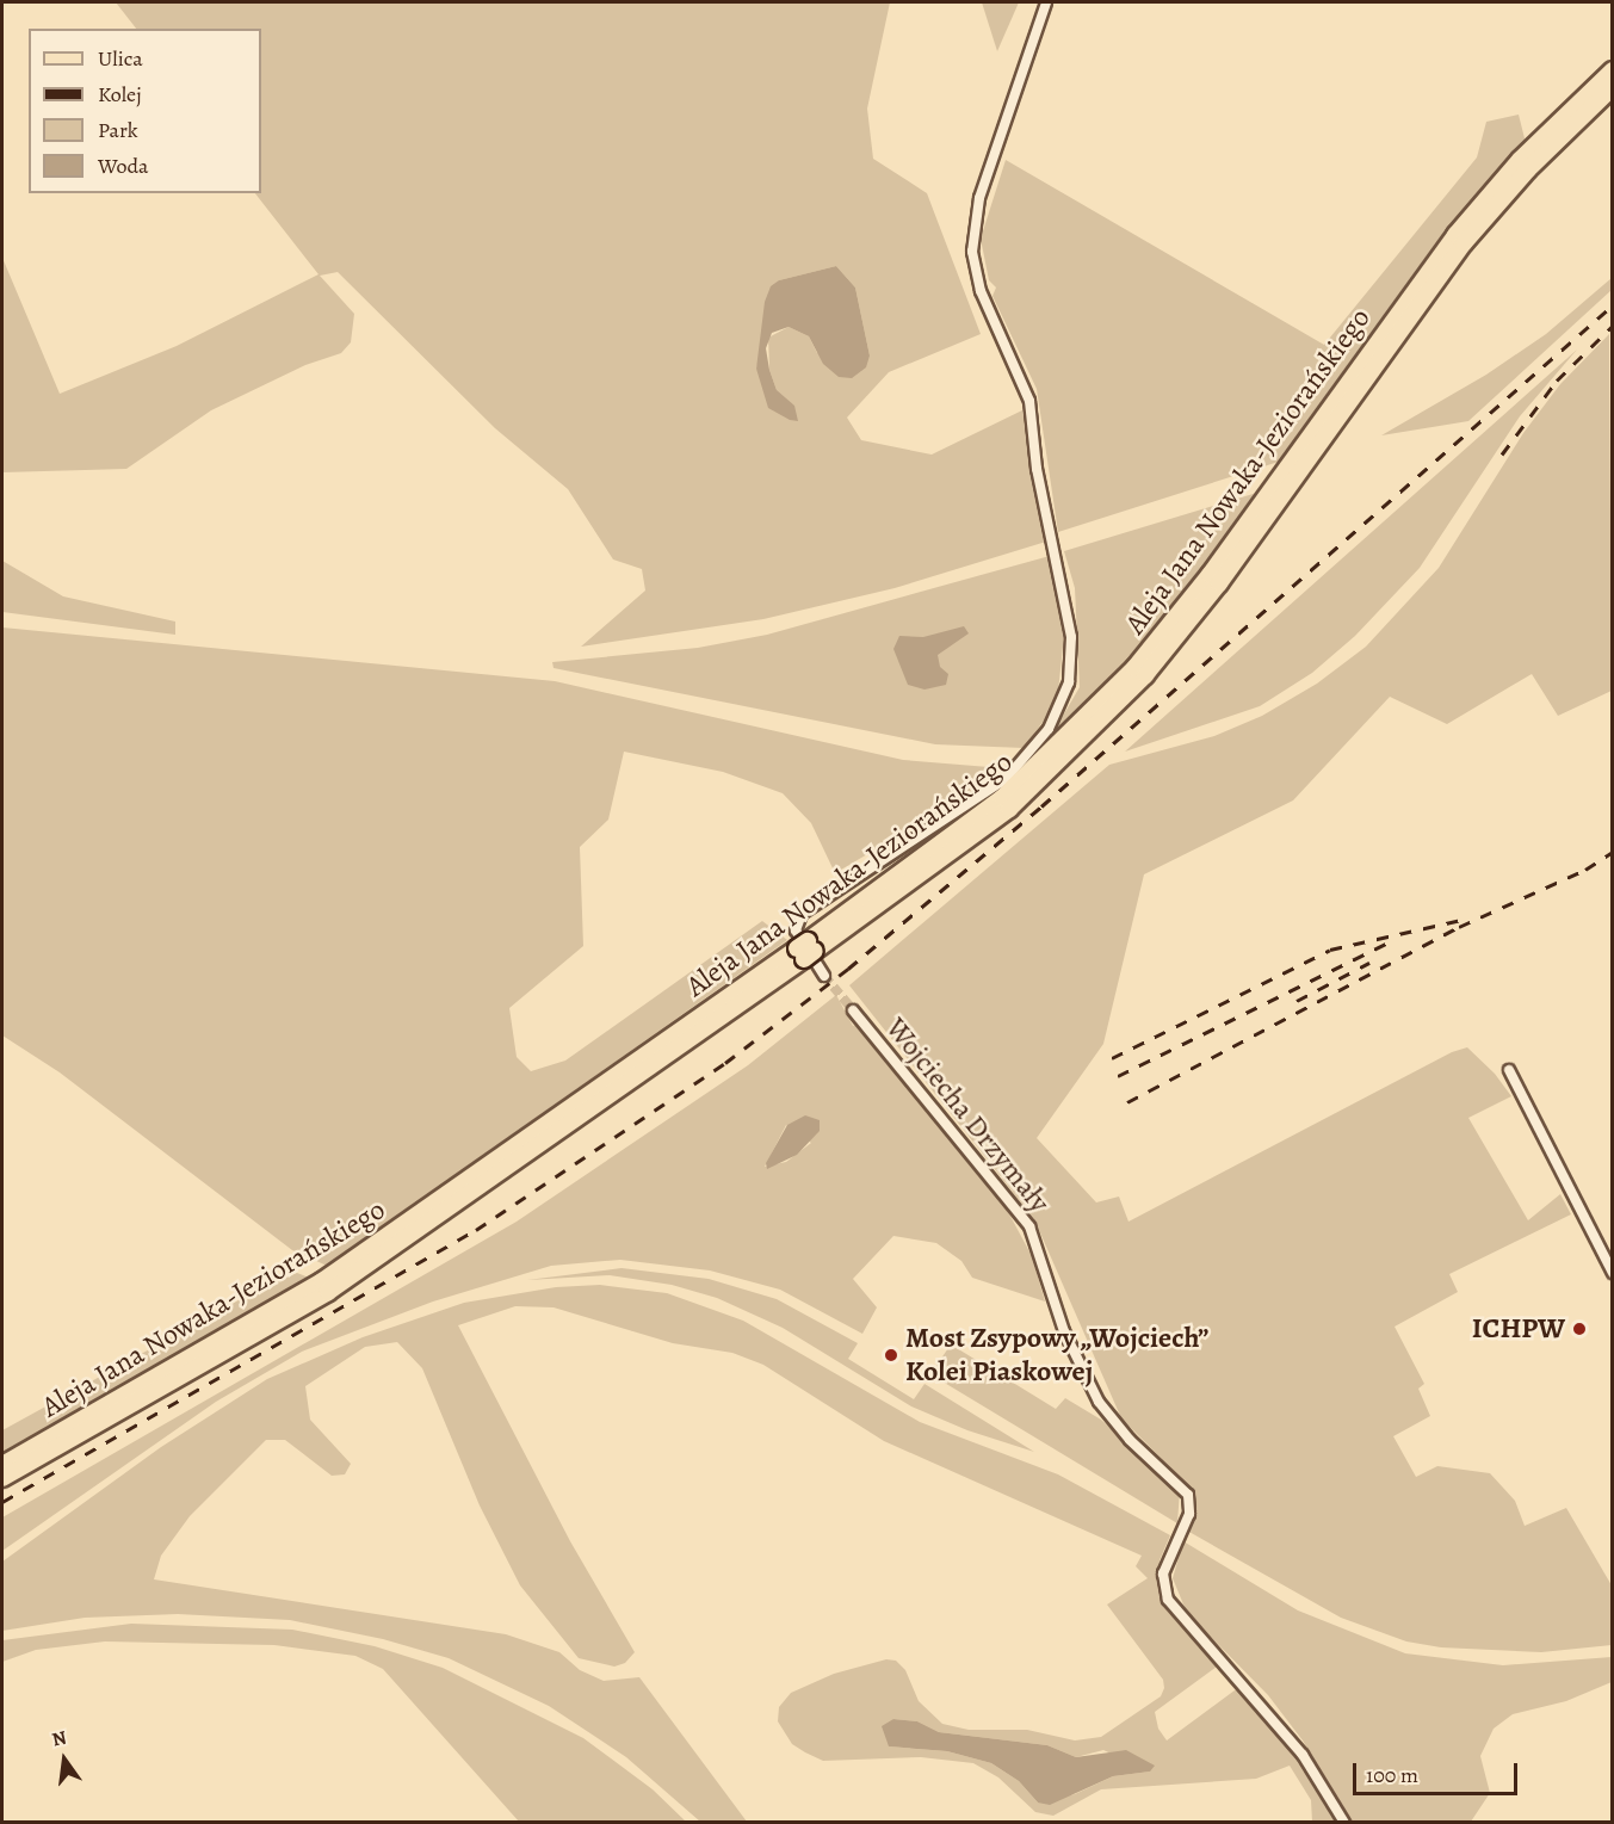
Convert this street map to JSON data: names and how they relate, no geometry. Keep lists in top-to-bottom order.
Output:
{
  "streets": {
    "main road": ["Aleja Jana Nowaka-Jeziorańskiego"],
    "street": ["Wojciecha Drzymały"]
  },
  "places": ["ICHPW", "Most Zsypowy „Wojciech” Kolei Piaskowej"],
  "legend": [
    "Ulica",
    "Kolej",
    "Park",
    "Woda"
  ],
  "scale_bar": "100 m",
  "north": "top"
}
